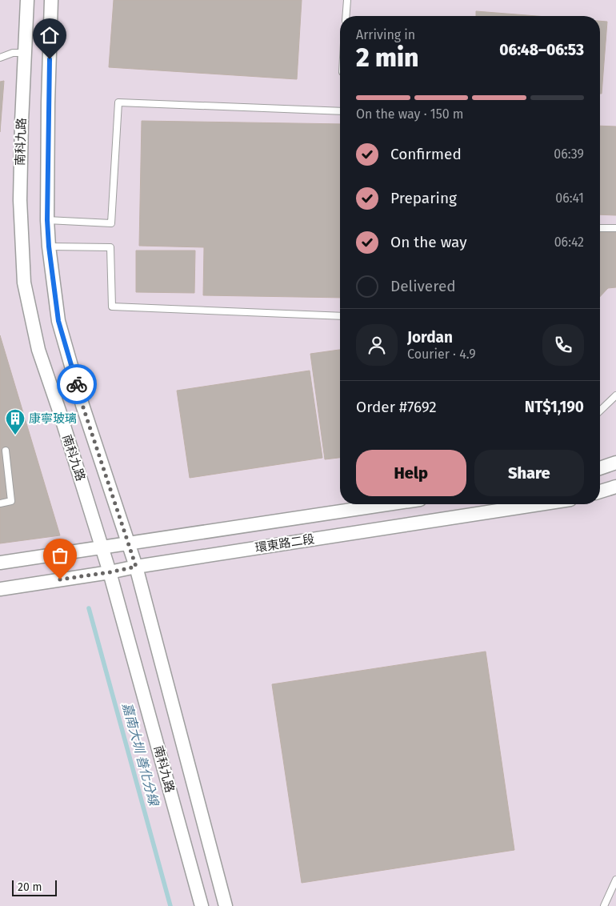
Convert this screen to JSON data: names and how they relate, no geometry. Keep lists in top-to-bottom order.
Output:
{
  "streets": {
    "street": ["南科九路", "環東路二段"]
  },
  "crossings": [
    ["南科九路", "環東路二段"]
  ],
  "water": ["嘉南大圳 善化分線"],
  "places": {
    "building": ["康寧玻璃"]
  },
  "scale_bar": "20 m",
  "page": {
    "heading": ["2 min", "Arriving in", "06:48–06:53"],
    "panel": [
      "Jordan",
      "Courier · 4.9",
      "Order #7692",
      "NT$1,190"
    ],
    "bar": "On the way · 150 m",
    "list": [
      ["Confirmed", "06:39"],
      ["Preparing", "06:41"],
      ["On the way", "06:42"],
      "Delivered"
    ],
    "buttons": ["Help", "Share"],
    "scale": "20 m"
  }
}
